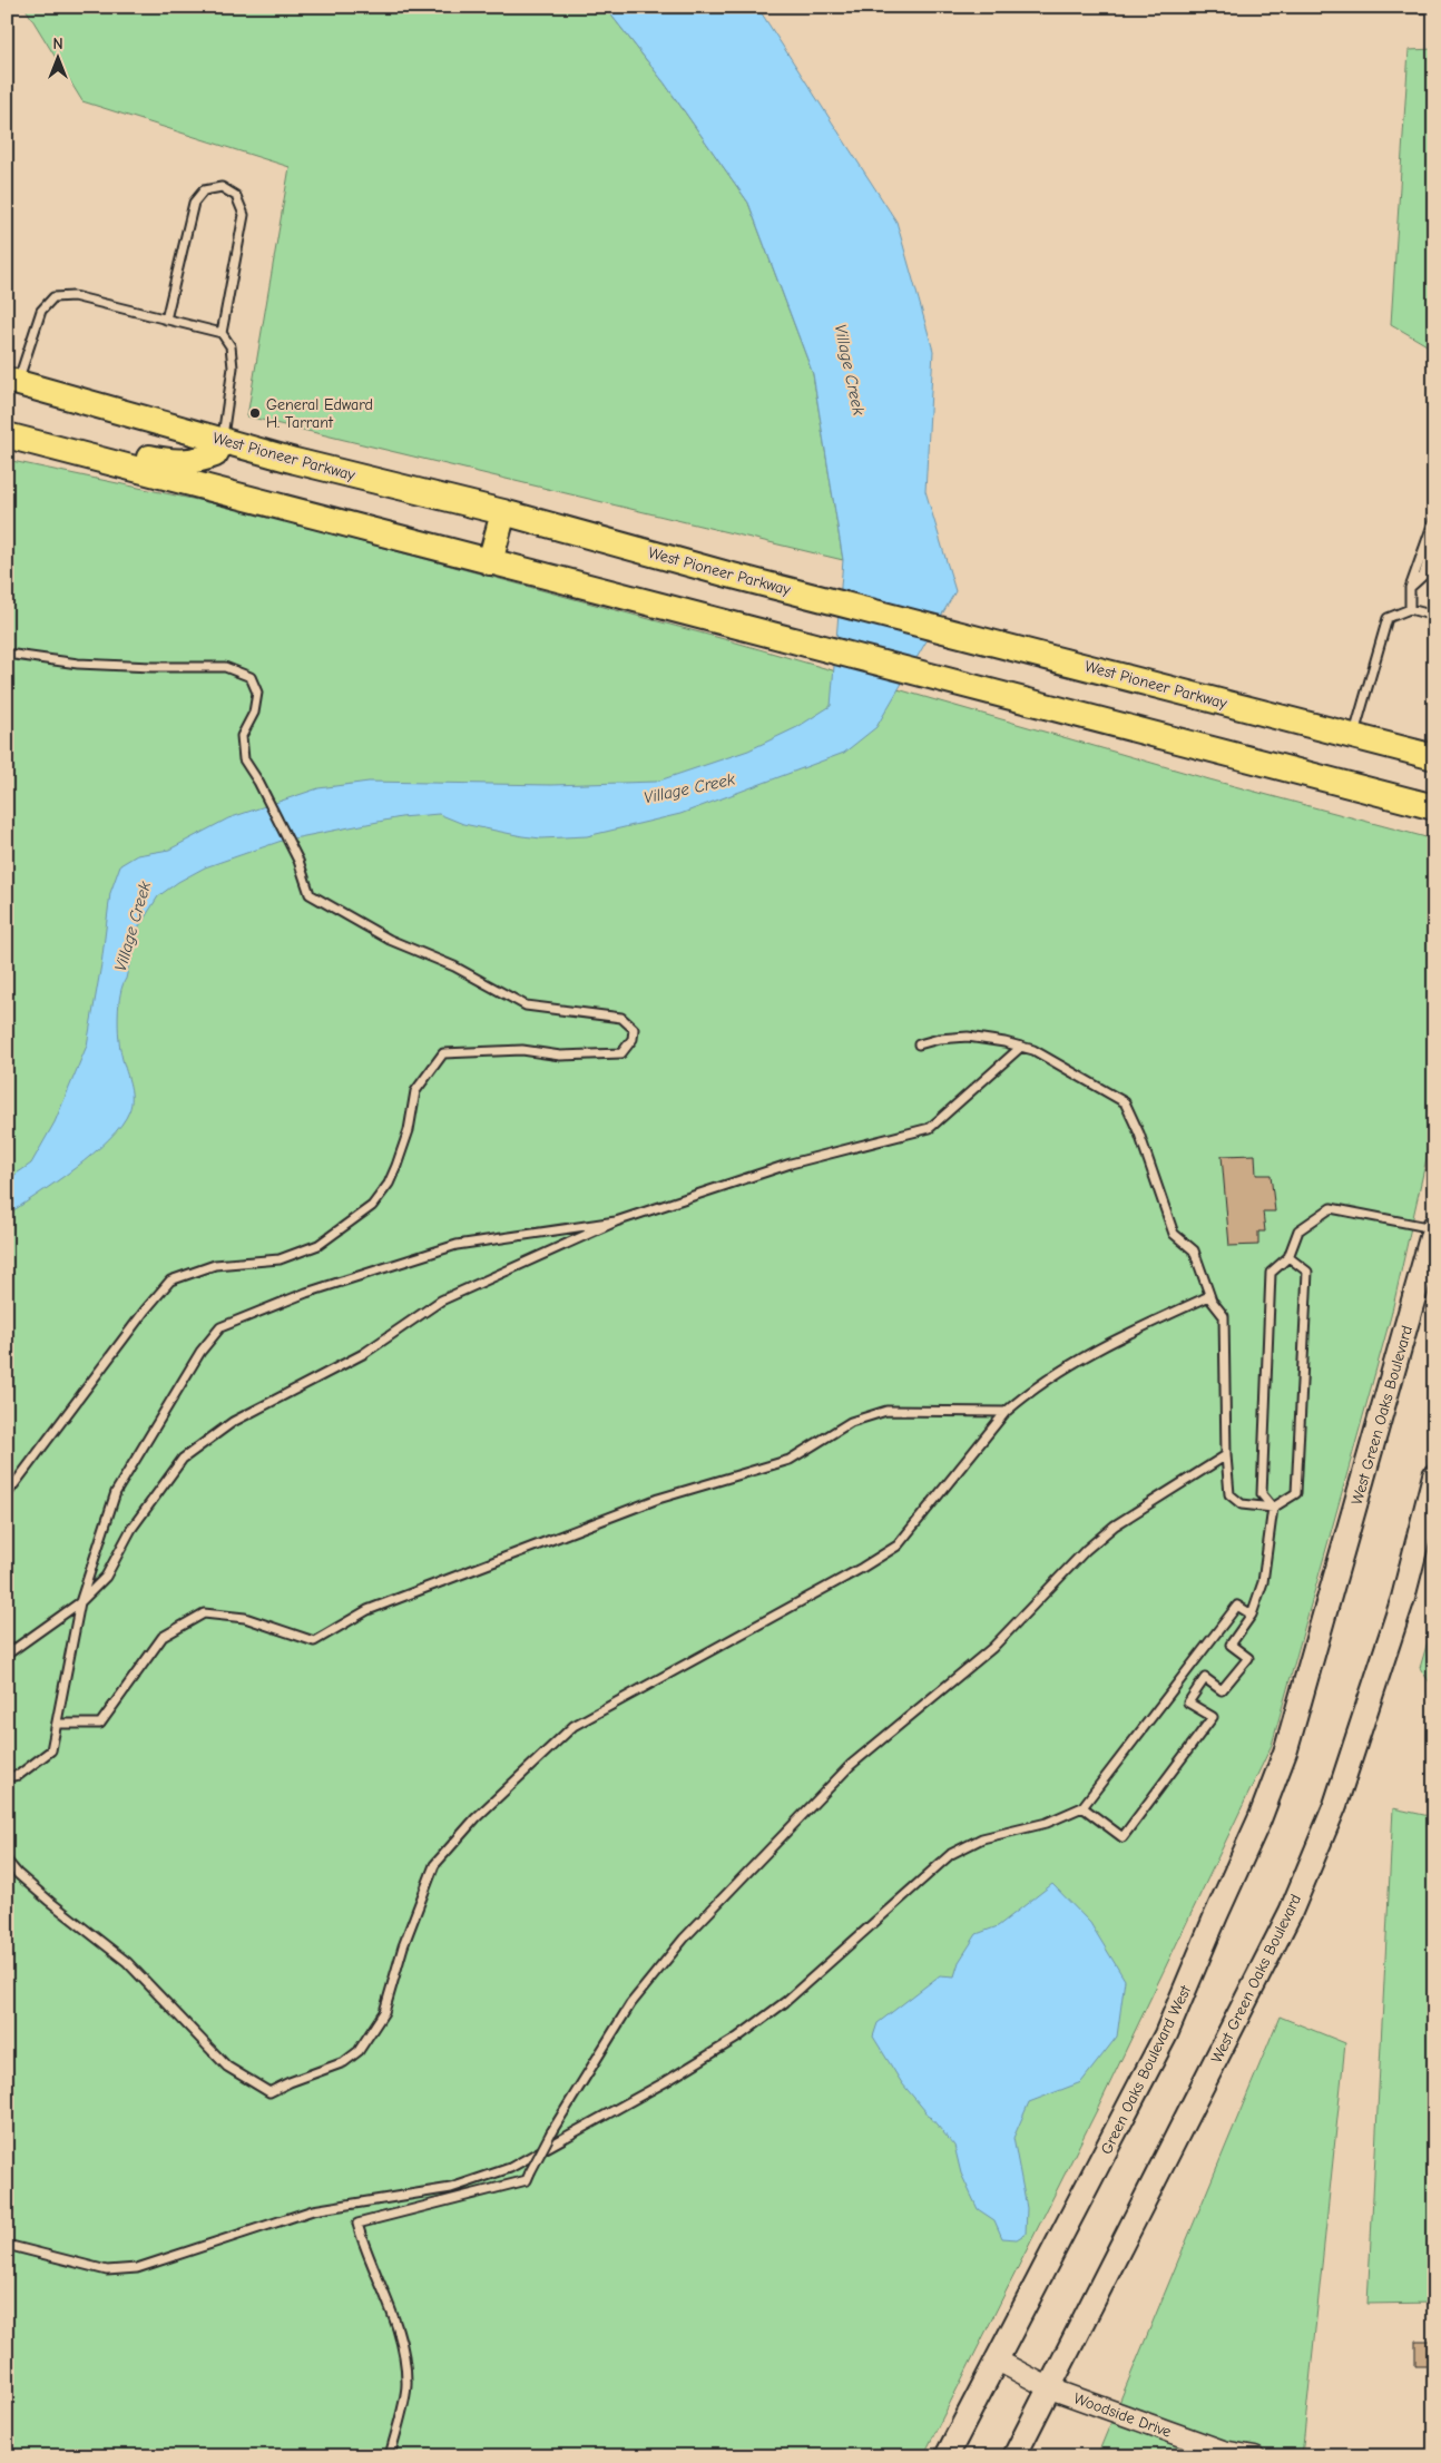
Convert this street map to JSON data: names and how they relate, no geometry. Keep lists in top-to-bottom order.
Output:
{
  "streets": {
    "main road": ["West Pioneer Parkway", "West Green Oaks Boulevard", "Green Oaks Boulevard West"],
    "street": ["Woodside Drive"]
  },
  "crossings": [
    ["West Green Oaks Boulevard", "Green Oaks Boulevard West"],
    ["West Green Oaks Boulevard", "Woodside Drive"],
    ["Green Oaks Boulevard West", "Woodside Drive"]
  ],
  "water": ["Village Creek"],
  "places": ["General Edward H. Tarrant"],
  "north": "top"
}
